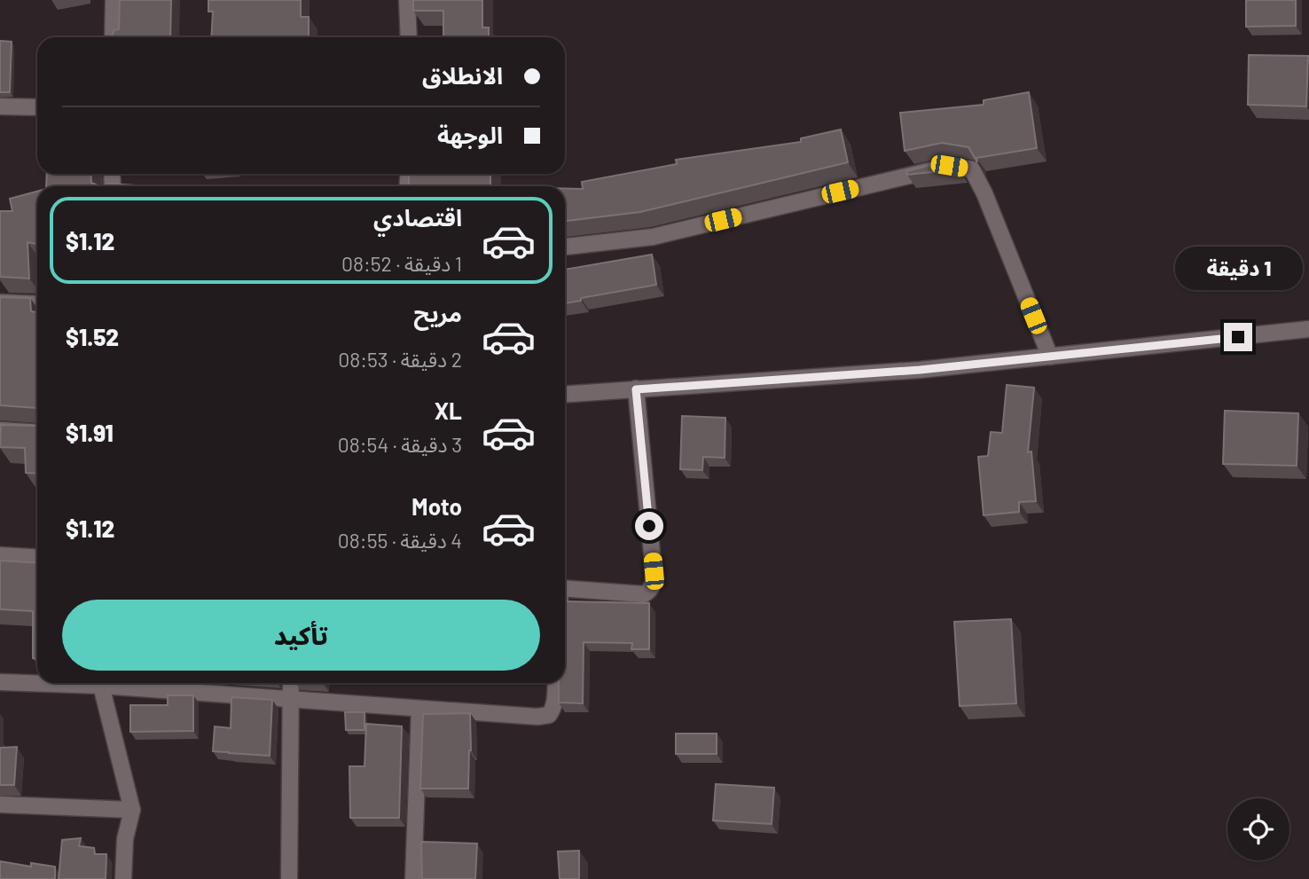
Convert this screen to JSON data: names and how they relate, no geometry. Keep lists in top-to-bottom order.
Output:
{
  "page": {
    "banner": ["الانطلاق", "الوجهة"],
    "list": [
      {
        "name": "اقتصادي",
        "note": "1 دقيقة · 08:52",
        "value": "$1.12"
      },
      {
        "name": "مريح",
        "note": "2 دقيقة · 08:53",
        "value": "$1.52"
      },
      {
        "name": "XL",
        "note": "3 دقيقة · 08:54",
        "value": "$1.91"
      },
      {
        "name": "Moto",
        "note": "4 دقيقة · 08:55",
        "value": "$1.12"
      }
    ],
    "bubble": "1 دقيقة",
    "buttons": "تأكيد"
  }
}
